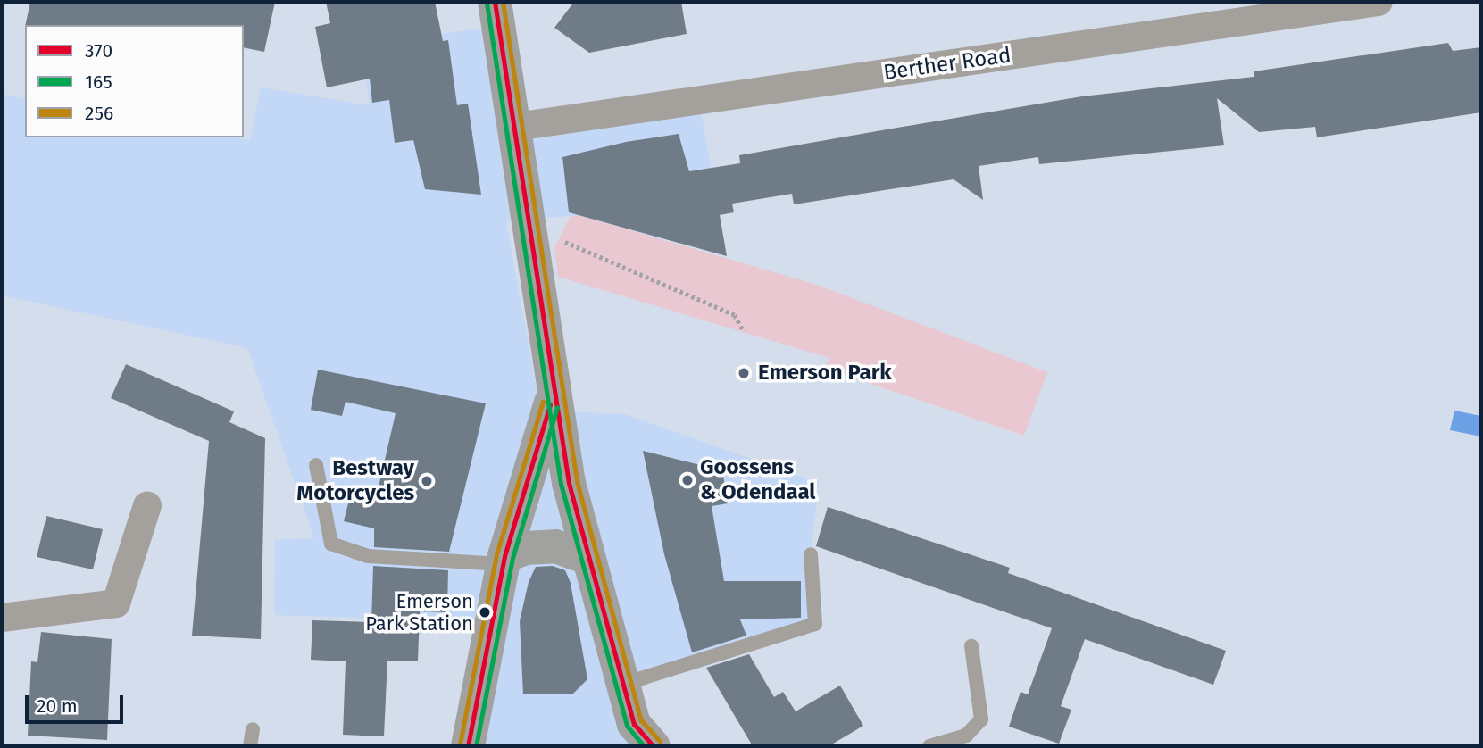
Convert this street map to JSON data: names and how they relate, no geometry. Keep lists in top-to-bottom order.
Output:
{
  "streets": {
    "street": ["Berther Road"]
  },
  "places": [
    "Emerson Park",
    "Goossens & Odendaal",
    "Bestway Motorcycles",
    "Emerson Park Station"
  ],
  "lines": ["transit line 370", "transit line 256", "transit line 165"],
  "legend": ["370", "165", "256"],
  "scale_bar": "20 m"
}
